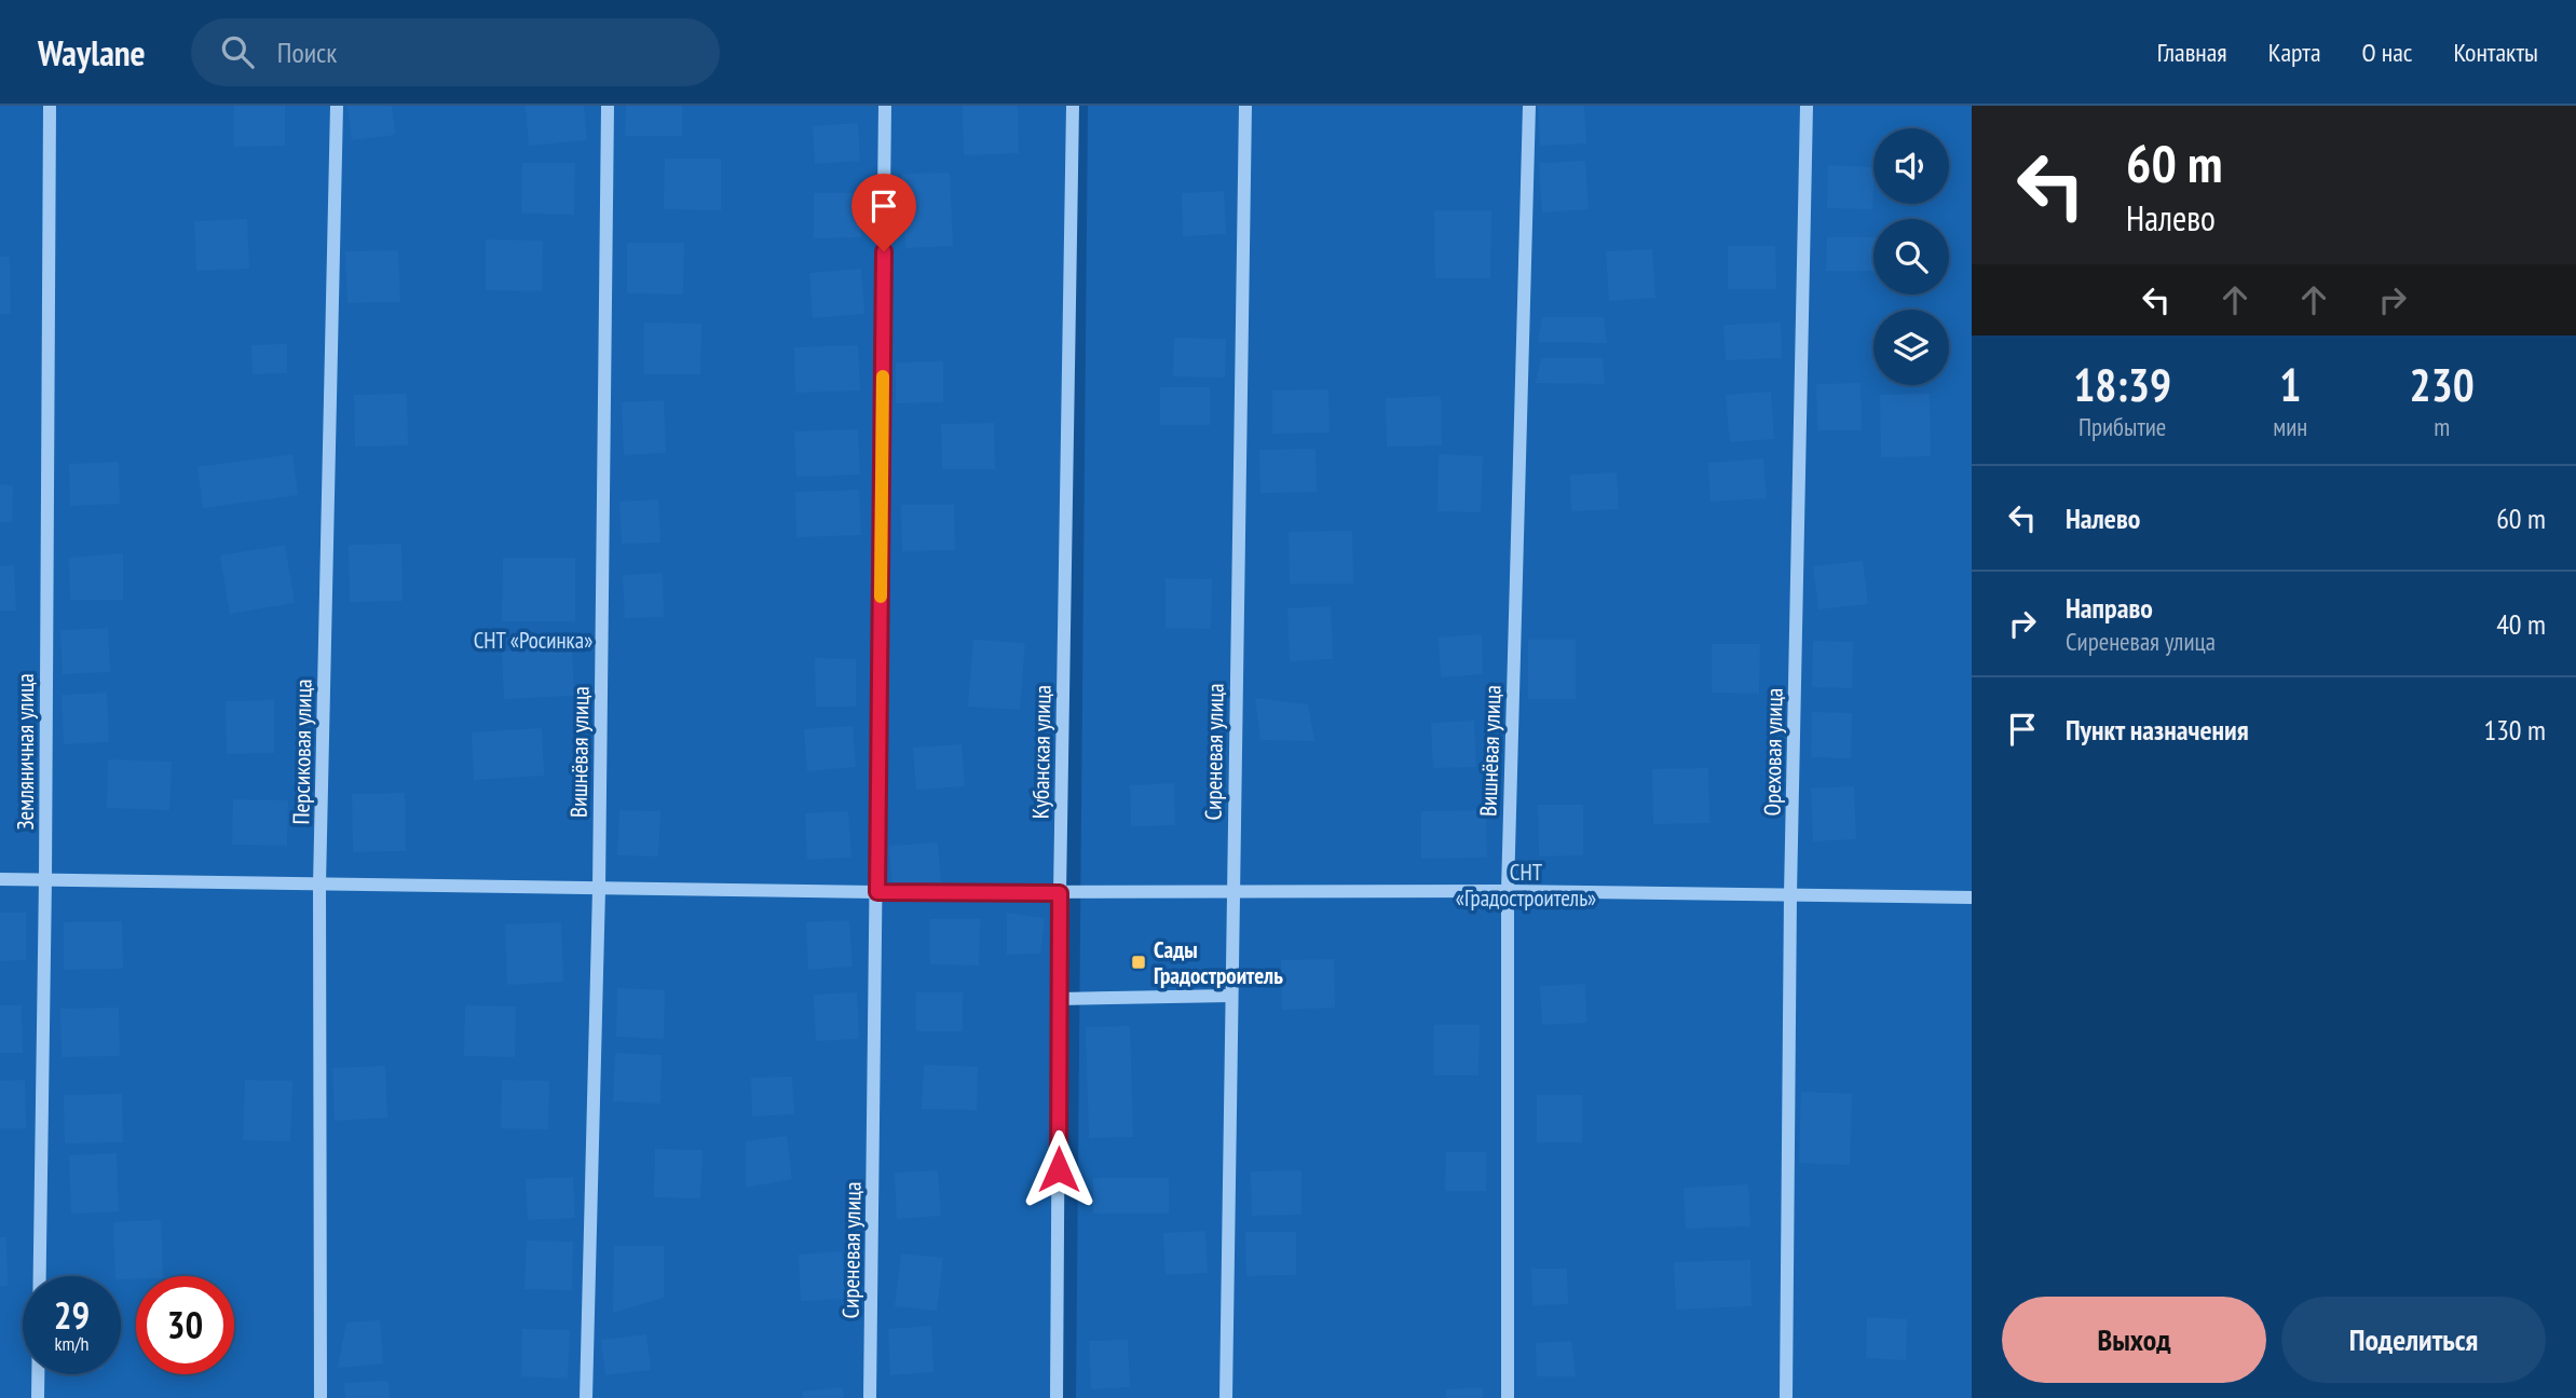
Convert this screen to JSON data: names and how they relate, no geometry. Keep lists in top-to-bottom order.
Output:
{
  "streets": {
    "street": [
      "Вишнёвая улица",
      "Земляничная улица",
      "Персиковая улица",
      "Кубанская улица",
      "Сиреневая улица",
      "Ореховая улица"
    ]
  },
  "parks": ["СНТ «Росинка»", "СНТ «Градостроитель»"],
  "places": {
    "transit": ["Сады Градостроитель"]
  },
  "page": {
    "header": "Waylane",
    "search": "Поиск",
    "nav": [
      "Главная",
      "Карта",
      "О нас",
      "Контакты"
    ],
    "turn": ["60 m", "Налево"],
    "eta": [
      "18:39",
      "Прибытие",
      "1",
      "мин",
      "230",
      "m"
    ],
    "list": [
      {
        "name": "Налево",
        "value": "60 m"
      },
      {
        "name": "Направо",
        "note": "Сиреневая улица",
        "value": "40 m"
      },
      {
        "name": "Пункт назначения",
        "value": "130 m"
      }
    ],
    "speed": "29 km/h",
    "limit": "30",
    "buttons": ["Выход", "Поделиться"]
  }
}
